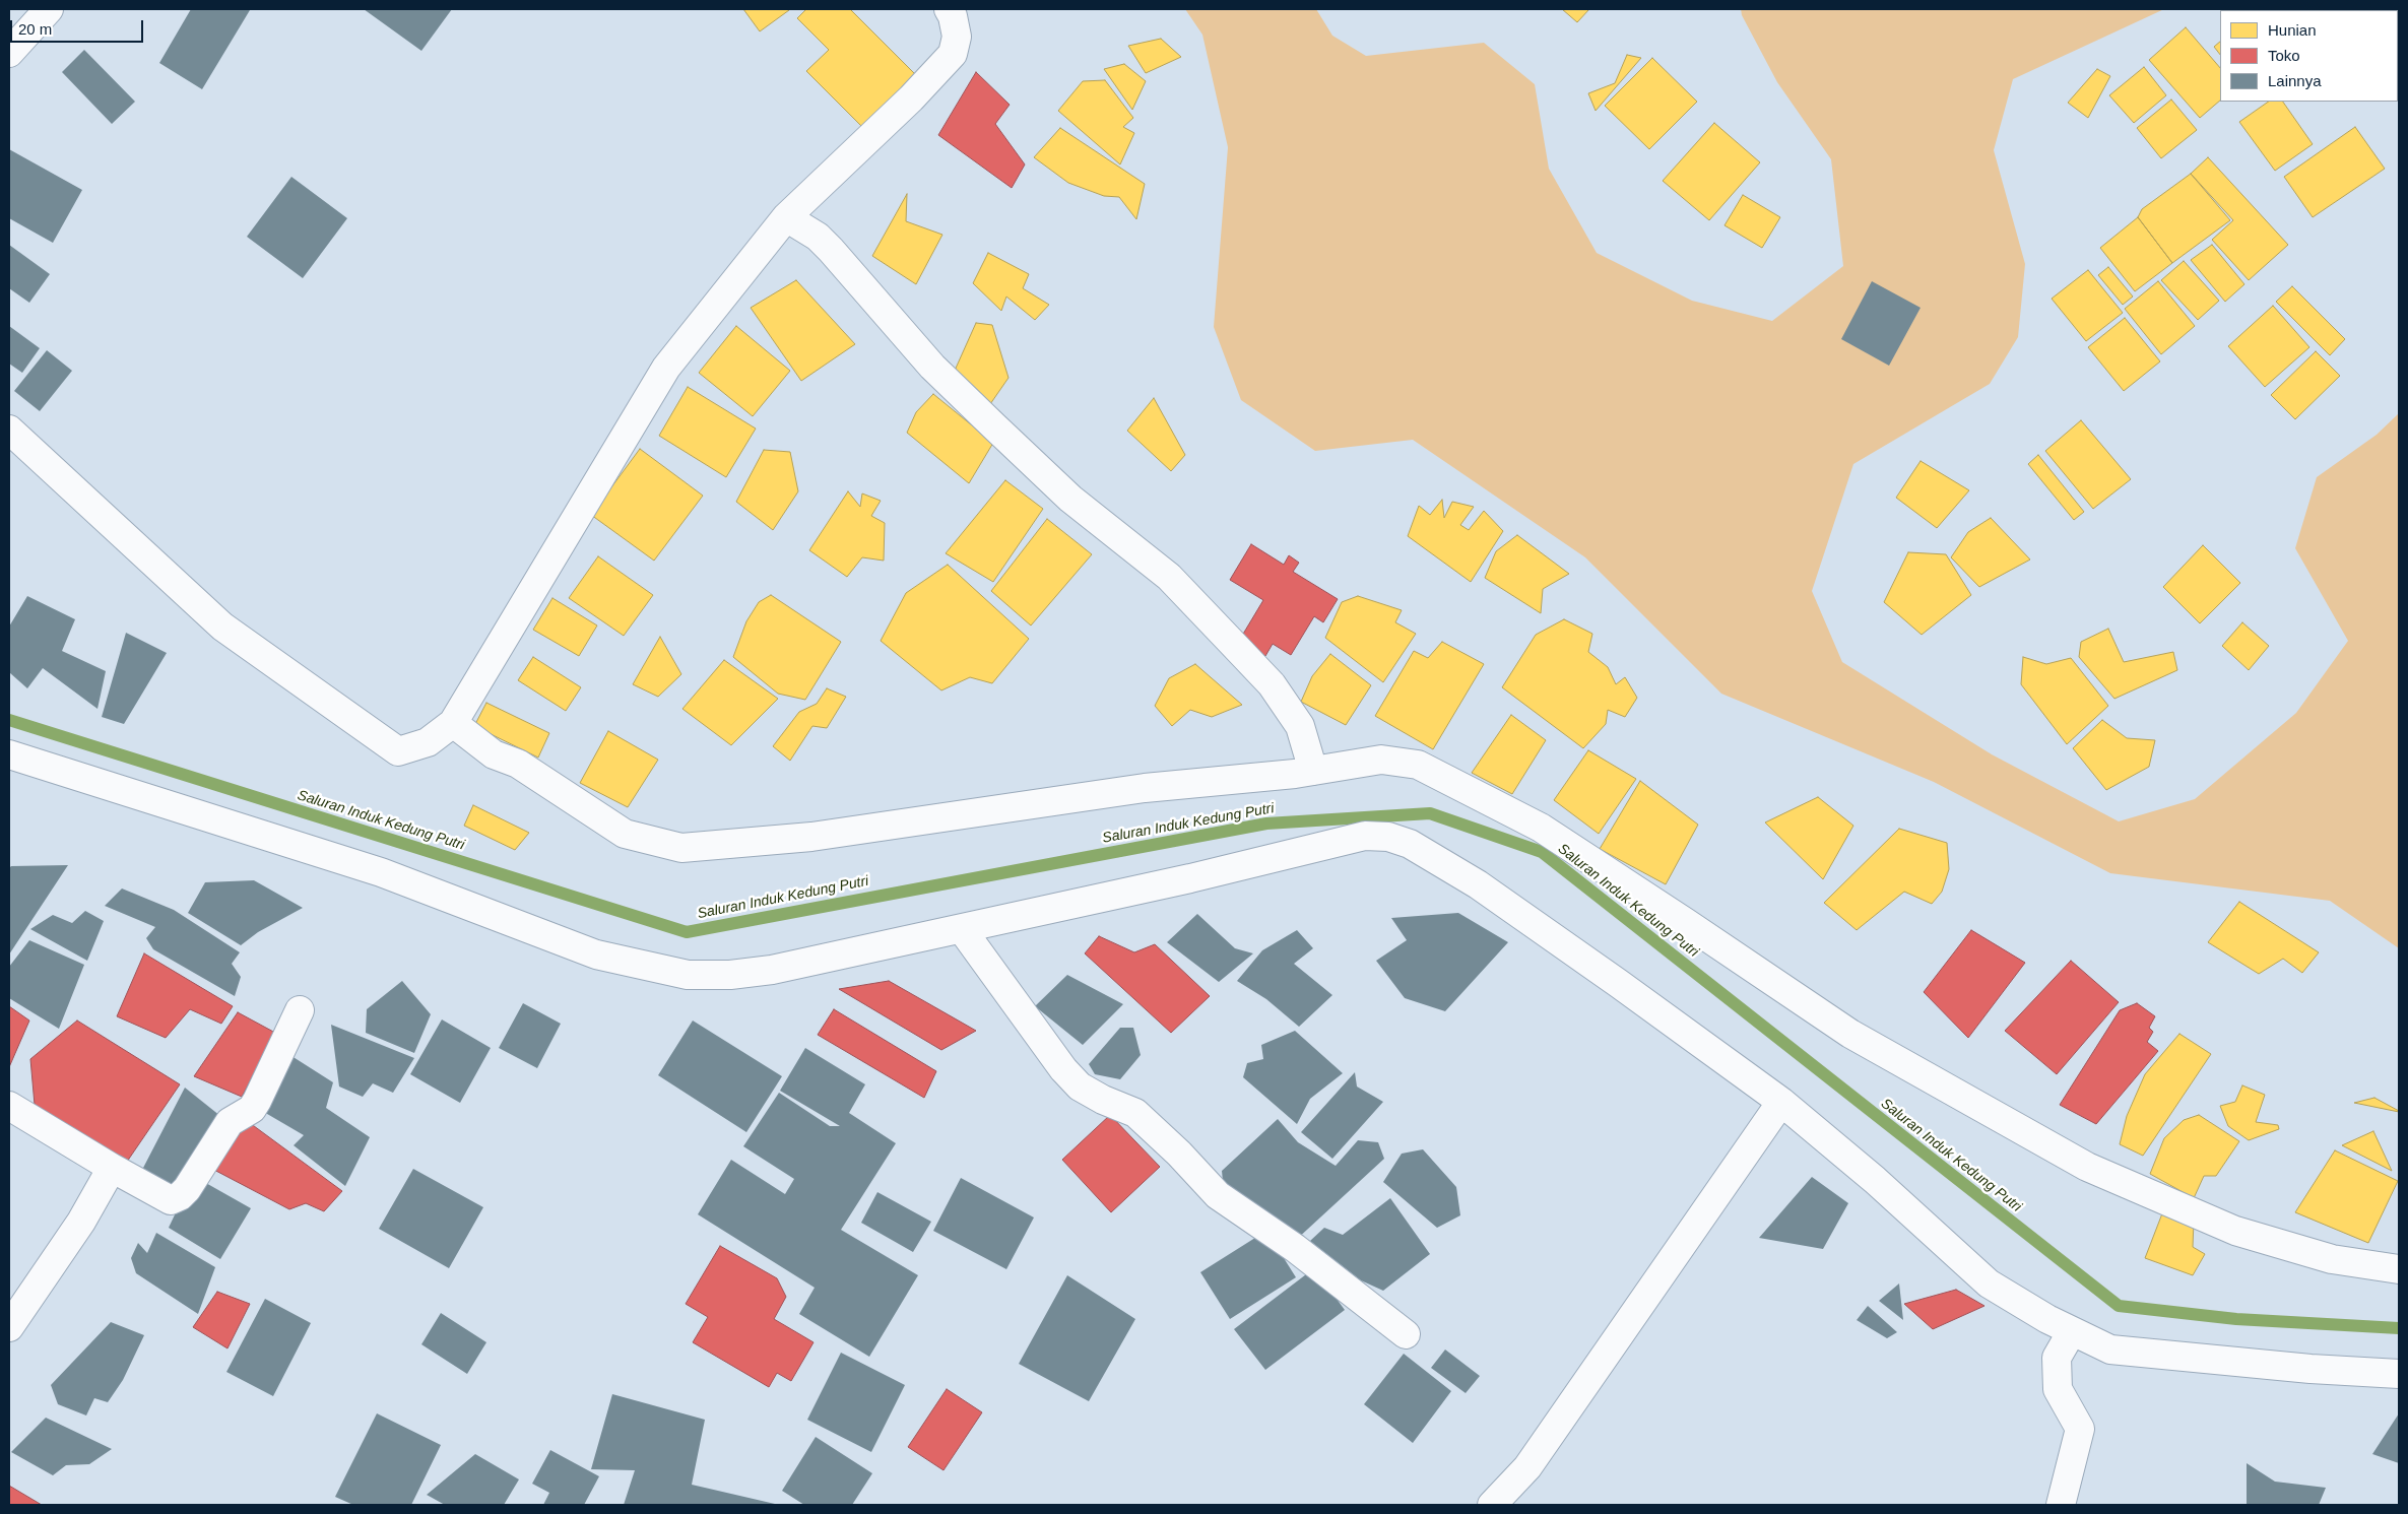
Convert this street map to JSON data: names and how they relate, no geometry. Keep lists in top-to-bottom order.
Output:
{
  "water": ["Saluran Induk Kedung Putri"],
  "legend": ["Hunian", "Toko", "Lainnya"],
  "scale_bar": "20 m"
}
